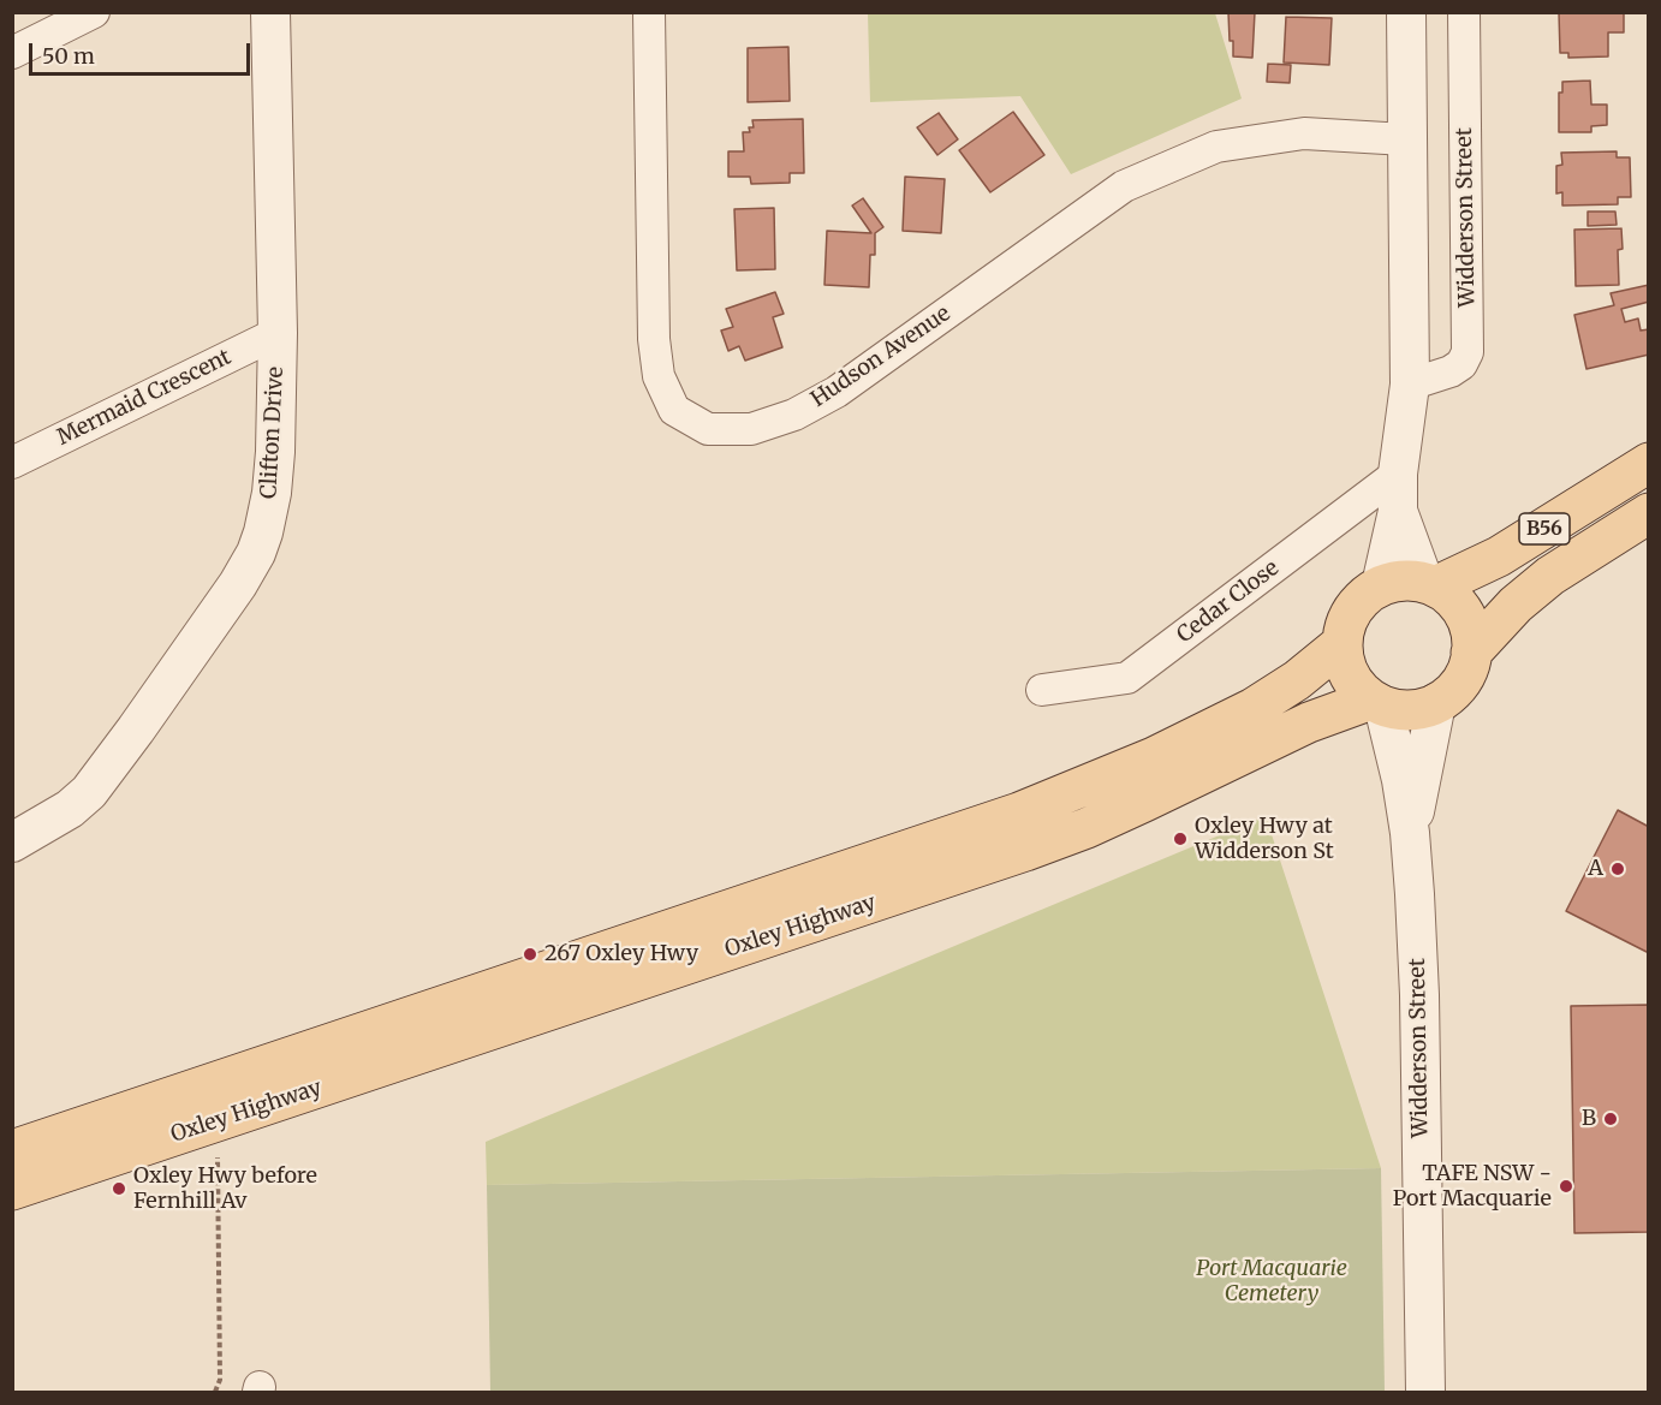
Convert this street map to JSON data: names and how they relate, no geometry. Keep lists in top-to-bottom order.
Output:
{
  "streets": {
    "main road": ["B56", "Oxley Highway"],
    "street": [
      "Widderson Street",
      "Hudson Avenue",
      "Mermaid Crescent",
      "Clifton Drive",
      "Cedar Close"
    ]
  },
  "crossings": [
    ["Widderson Street", "B56"],
    ["Widderson Street", "Oxley Highway"],
    ["Mermaid Crescent", "Clifton Drive"],
    ["B56", "Oxley Highway"]
  ],
  "parks": ["Port Macquarie Cemetery"],
  "places": [
    "Oxley Hwy at Widderson St",
    "A",
    "267 Oxley Hwy",
    "B",
    "TAFE NSW - Port Macquarie",
    "Oxley Hwy before Fernhill Av"
  ],
  "scale_bar": "50 m"
}
